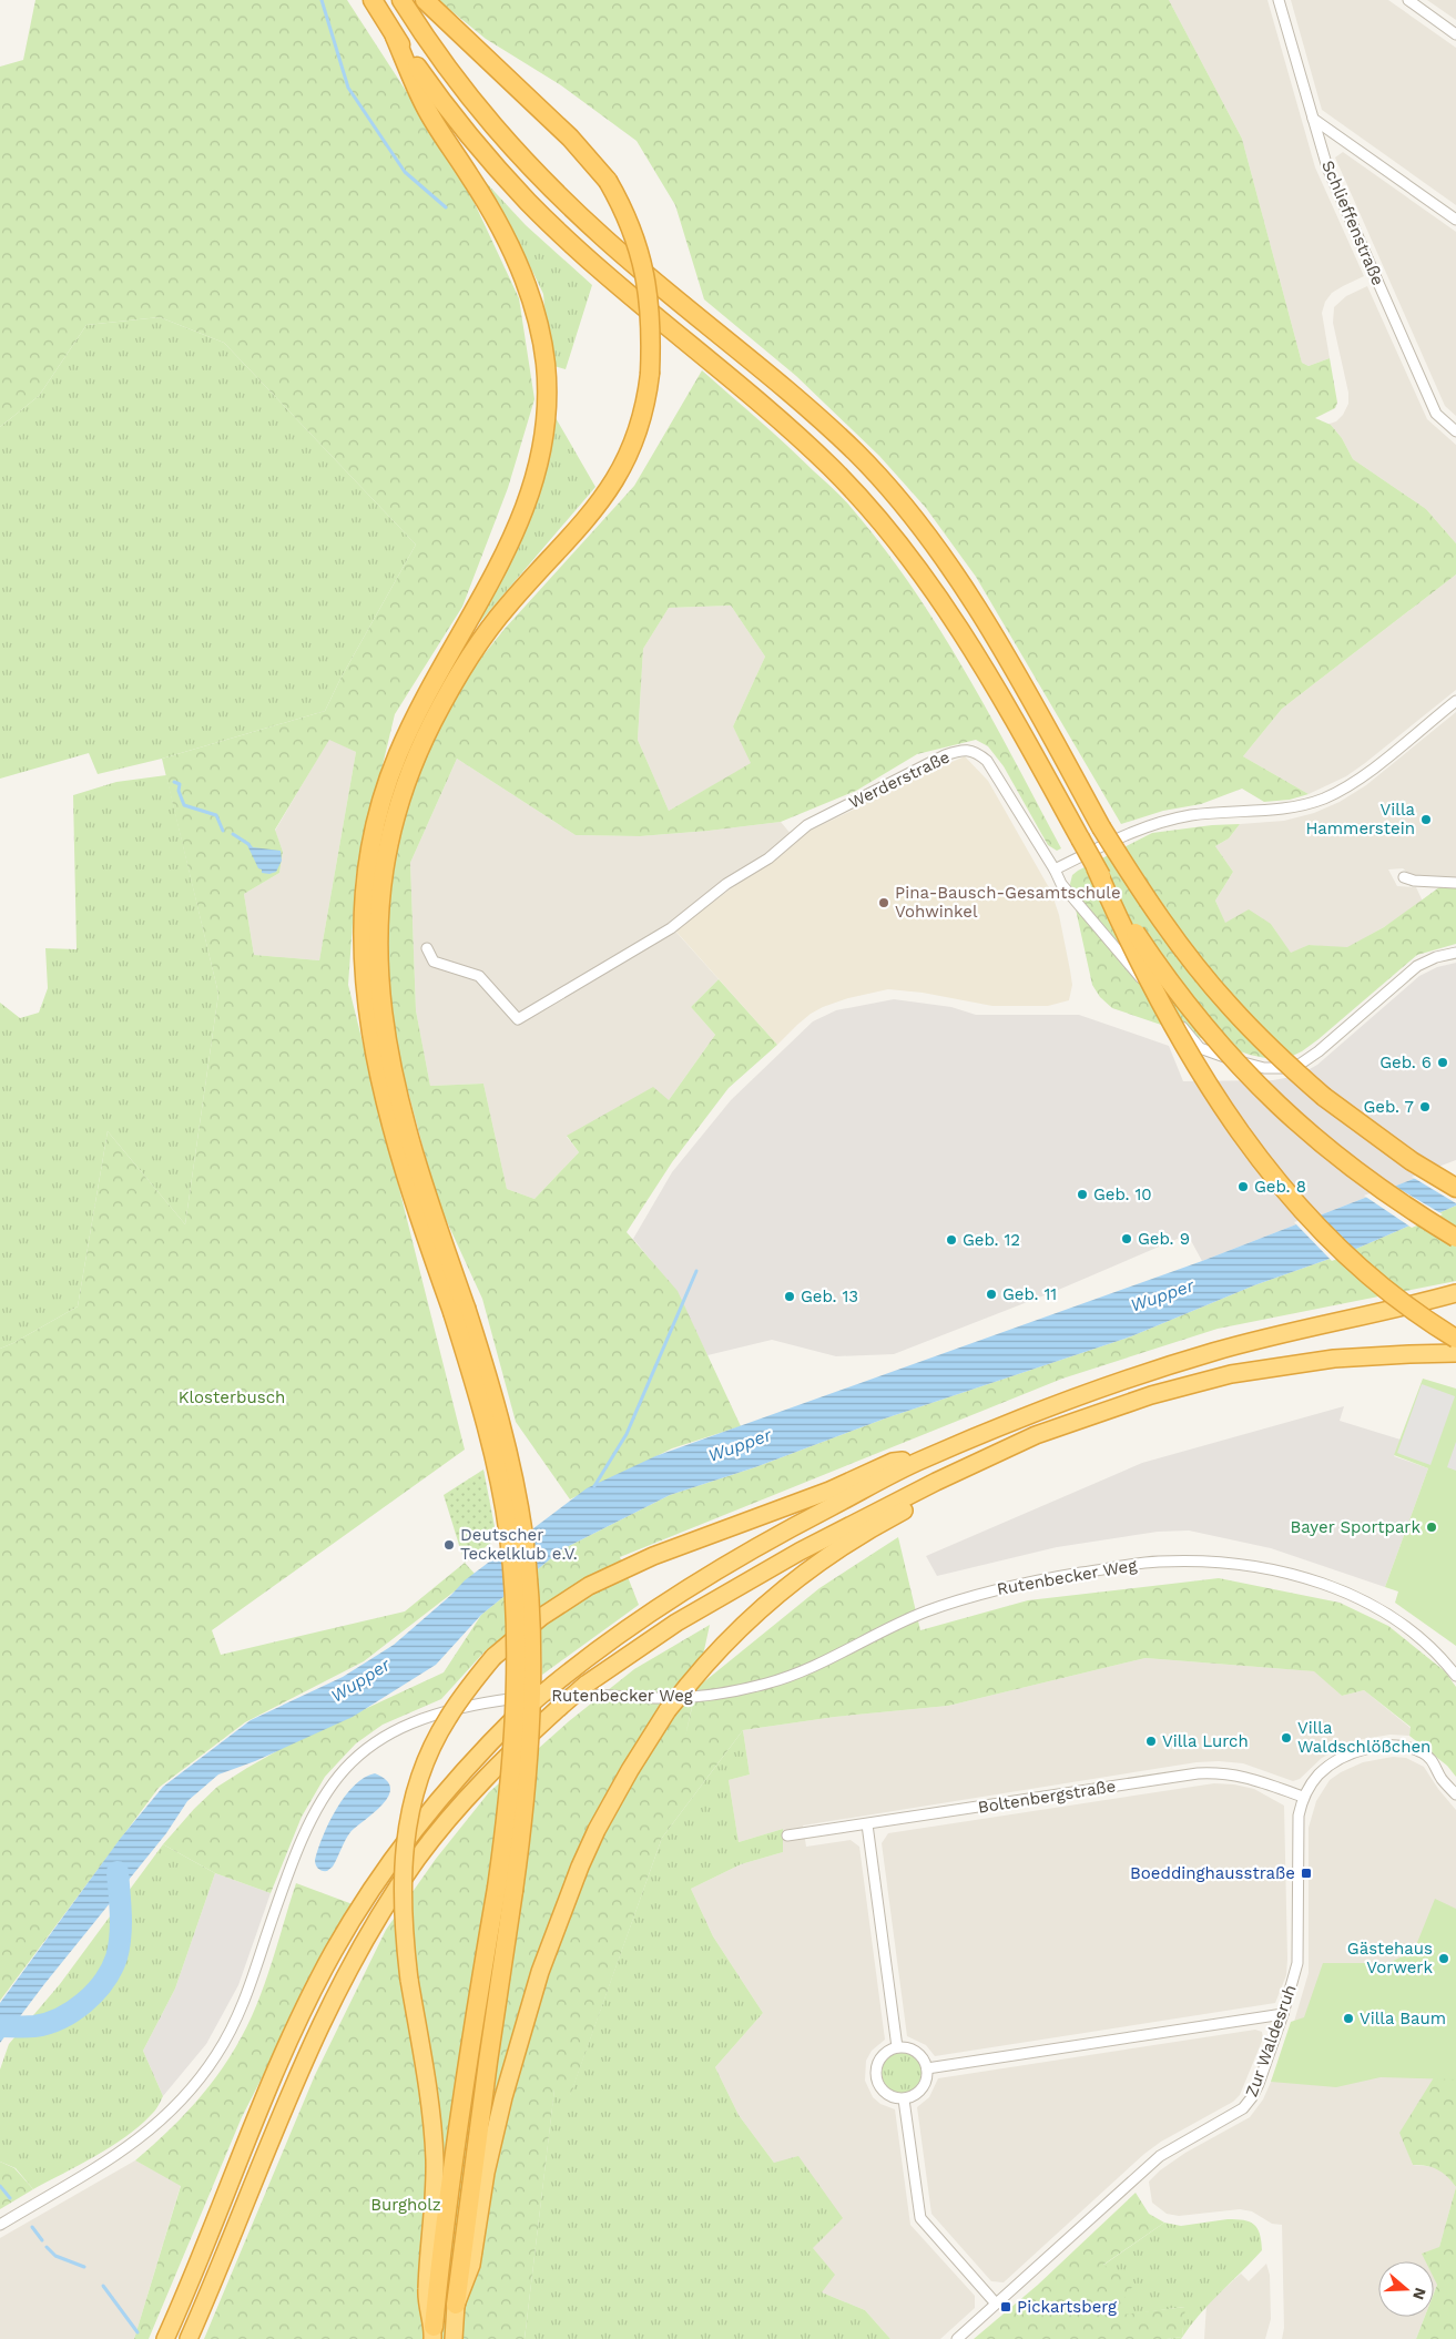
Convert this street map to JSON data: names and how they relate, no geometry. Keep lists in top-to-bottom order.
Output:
{
  "streets": {
    "street": [
      "Schlieffenstraße",
      "Werderstraße",
      "Rutenbecker Weg",
      "Boltenbergstraße",
      "Zur Waldesruh"
    ]
  },
  "crossings": [
    ["Boltenbergstraße", "Zur Waldesruh"]
  ],
  "water": ["Wupper"],
  "parks": ["Klosterbusch", "Burgholz"],
  "places": {
    "other": [
      "Villa Hammerstein",
      "Pina-Bausch-Gesamtschule Vohwinkel",
      "Geb. 6",
      "Geb. 7",
      "Geb. 8",
      "Geb. 10",
      "Geb. 9",
      "Geb. 12",
      "Geb. 11",
      "Geb. 13",
      "Bayer Sportpark",
      "Deutscher Teckelklub e.V.",
      "Villa Waldschlößchen",
      "Villa Lurch",
      "Gästehaus Vorwerk",
      "Villa Baum"
    ],
    "transit": ["Boeddinghausstraße", "Pickartsberg"]
  },
  "north": "right"
}
